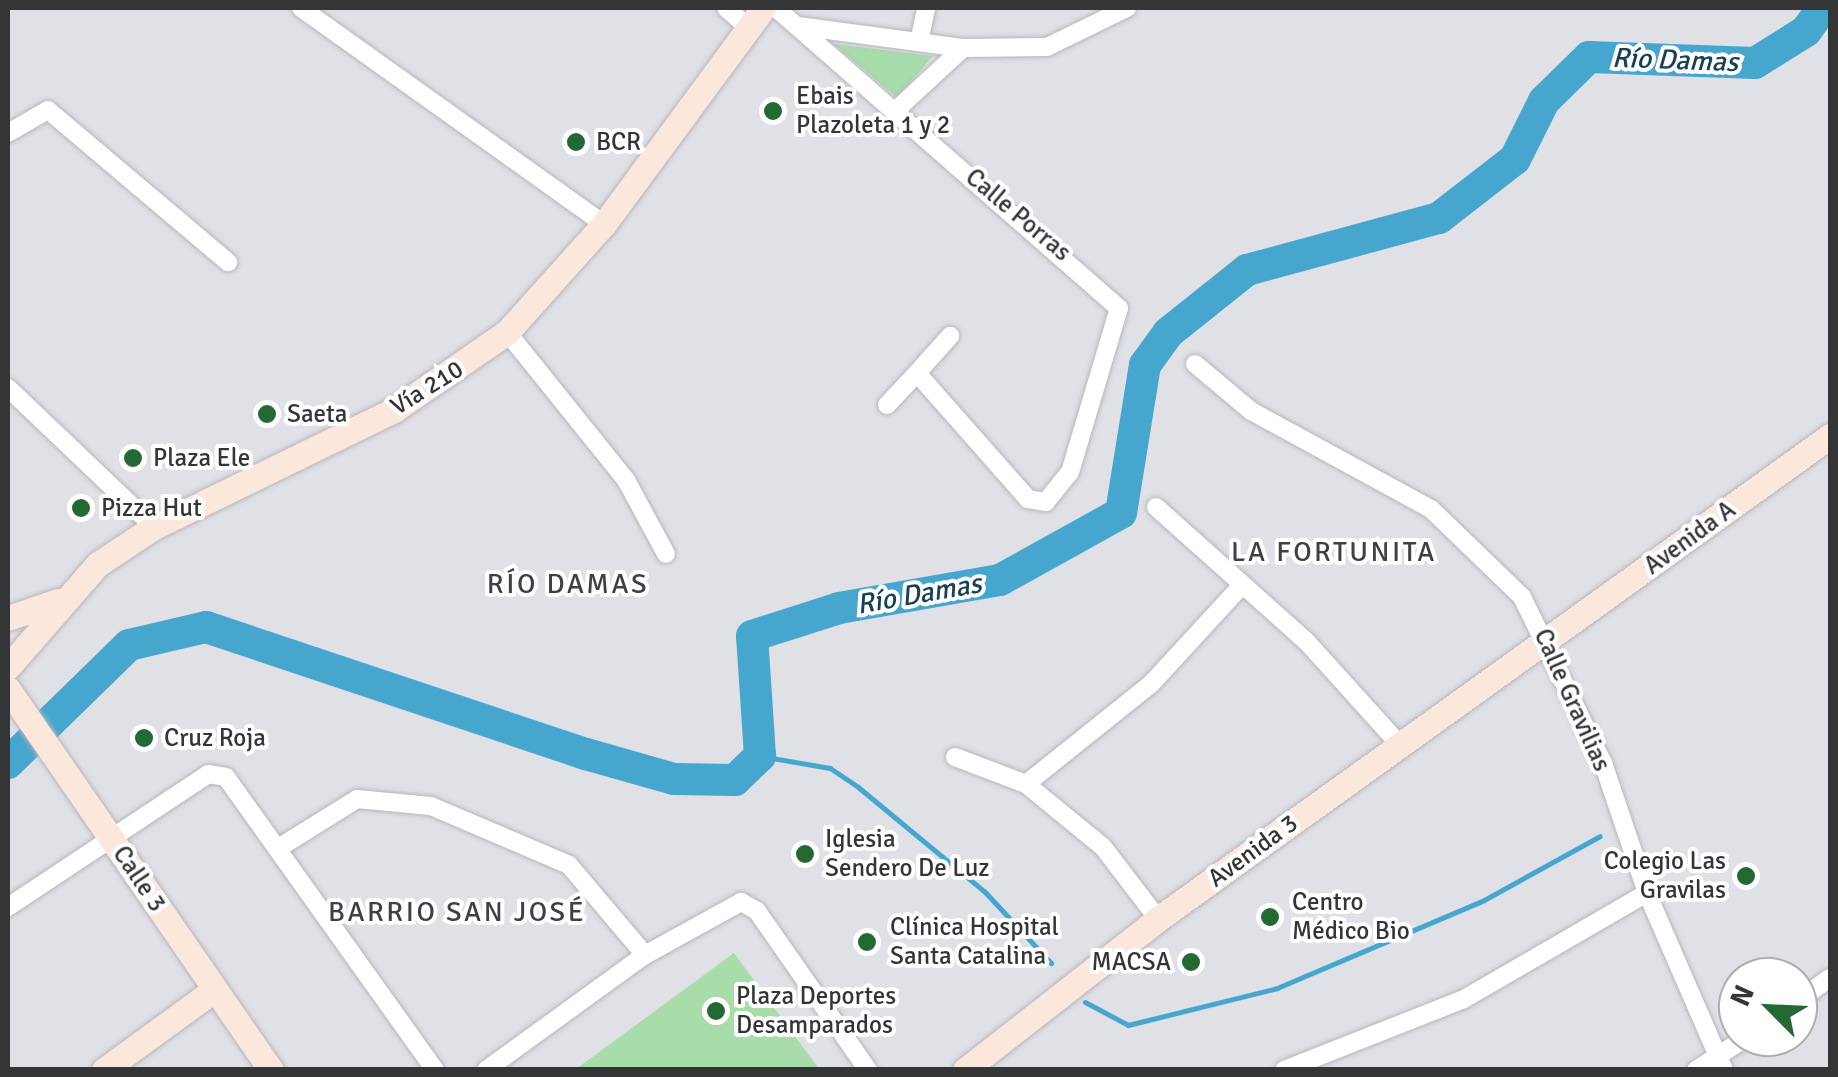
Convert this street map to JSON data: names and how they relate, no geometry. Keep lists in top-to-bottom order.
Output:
{
  "streets": {
    "main road": [
      "Vía 210",
      "Avenida A",
      "Avenida 3",
      "Calle 3"
    ],
    "street": ["Calle Porras", "Calle Gravilias"]
  },
  "crossings": [
    ["Avenida A", "Calle Gravilias"],
    ["Avenida A", "Avenida 3"],
    ["Calle Gravilias", "Avenida 3"]
  ],
  "districts": ["LA FORTUNITA", "RÍO DAMAS", "BARRIO SAN JOSÉ"],
  "water": ["Río Damas"],
  "places": [
    "Ebais Plazoleta 1 y 2",
    "BCR",
    "Saeta",
    "Plaza Ele",
    "Pizza Hut",
    "Cruz Roja",
    "Iglesia Sendero De Luz",
    "Colegio Las Gravilas",
    "Centro Médico Bio",
    "Clínica Hospital Santa Catalina",
    "MACSA",
    "Plaza Deportes Desamparados"
  ],
  "north": "top left"
}
